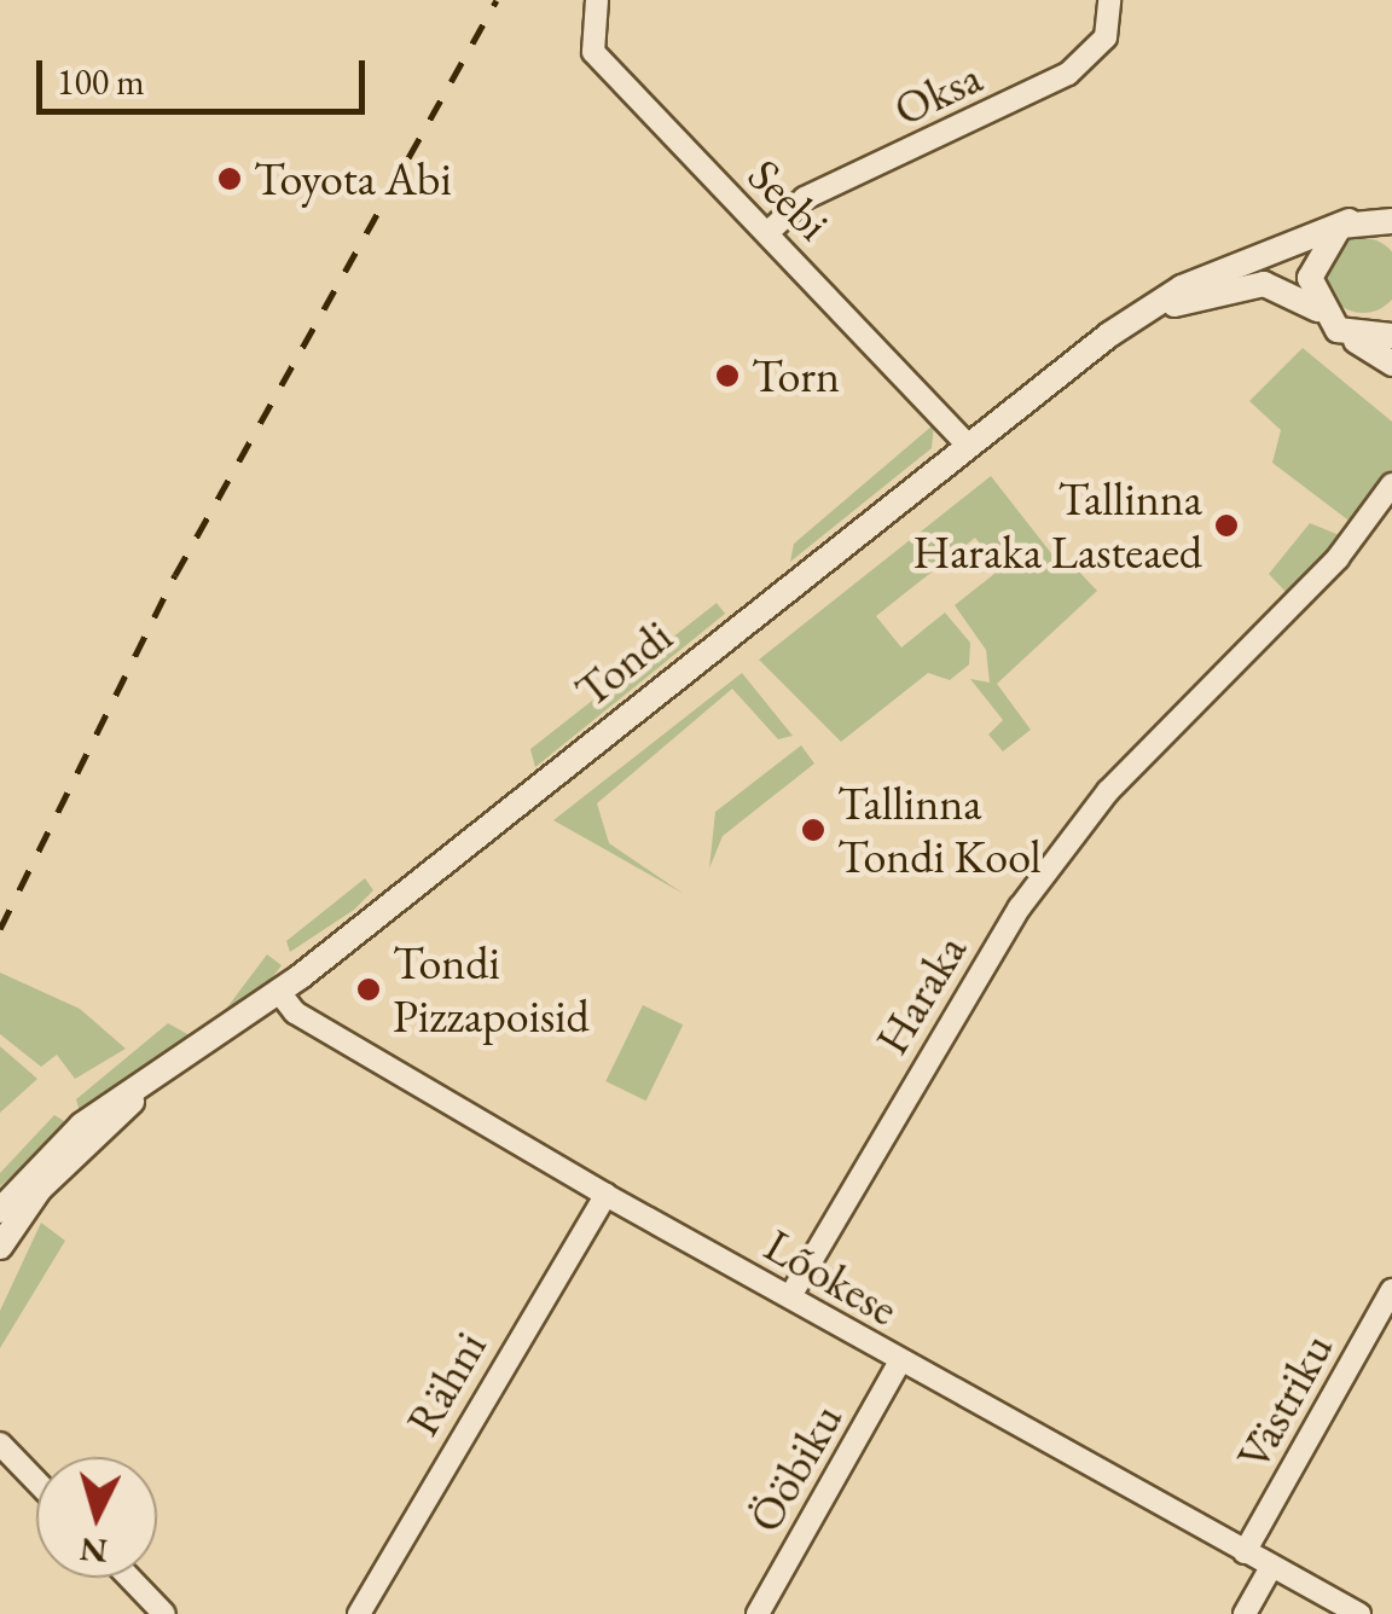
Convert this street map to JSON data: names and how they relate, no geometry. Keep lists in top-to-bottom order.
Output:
{
  "streets": {
    "street": [
      "Oksa",
      "Seebi",
      "Tondi",
      "Haraka",
      "Lõokese",
      "Rähni",
      "Västriku",
      "Ööbiku"
    ]
  },
  "crossings": [
    ["Oksa", "Seebi"],
    ["Seebi", "Tondi"],
    ["Tondi", "Lõokese"],
    ["Haraka", "Lõokese"],
    ["Lõokese", "Rähni"],
    ["Lõokese", "Västriku"],
    ["Lõokese", "Ööbiku"]
  ],
  "places": [
    "Toyota Abi",
    "Torn",
    "Tallinna Haraka Lasteaed",
    "Tallinna Tondi Kool",
    "Tondi Pizzapoisid"
  ],
  "scale_bar": "100 m",
  "north": "bottom"
}
